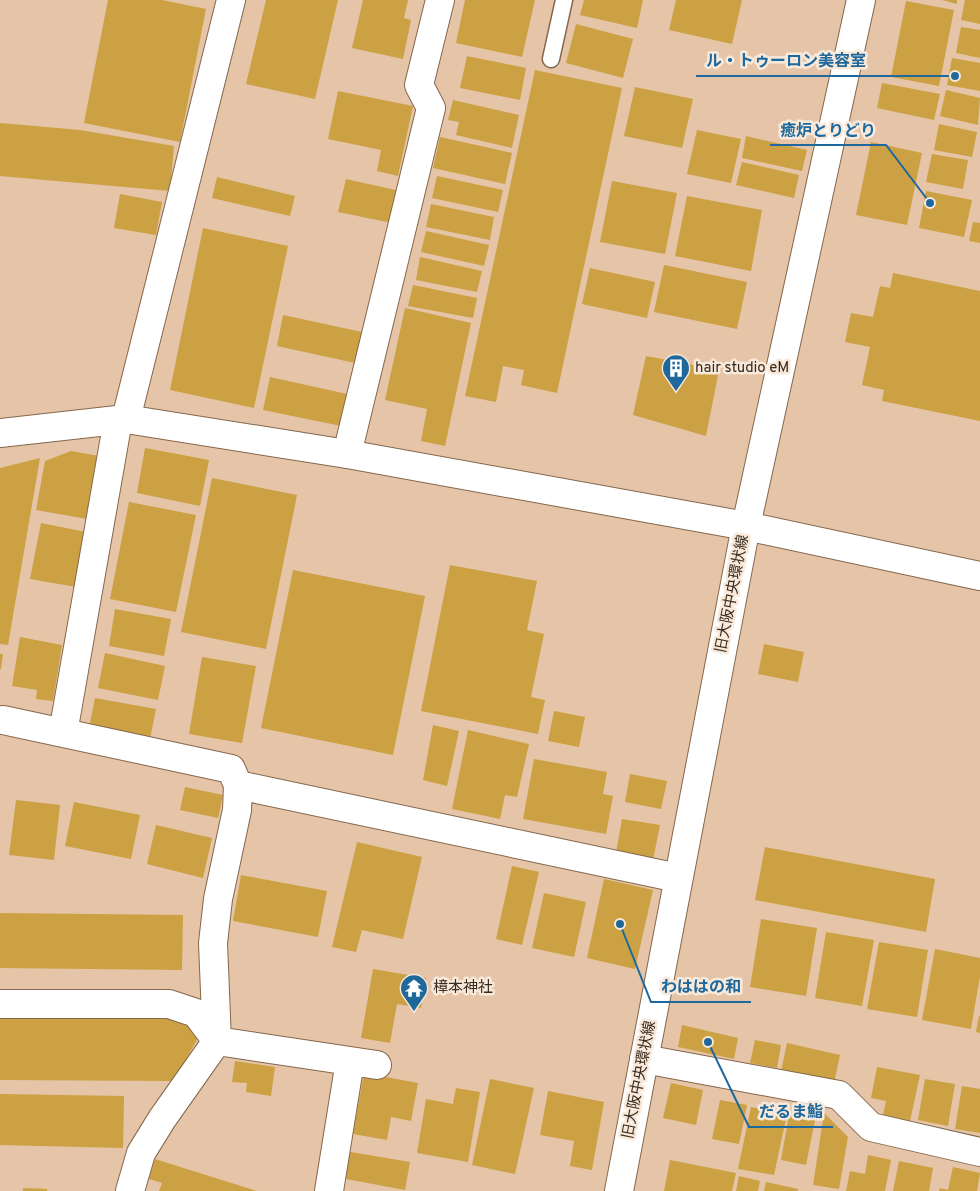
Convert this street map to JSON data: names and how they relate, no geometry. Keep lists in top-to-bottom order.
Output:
{
  "streets": {
    "street": ["旧大阪中央環状線"]
  },
  "places": {
    "other": [
      "ル・トゥーロン美容室",
      "癒炉とりどり",
      "わははの和",
      "だるま鮨"
    ],
    "building": ["hair studio eM"],
    "temple": ["樟本神社"]
  }
}
